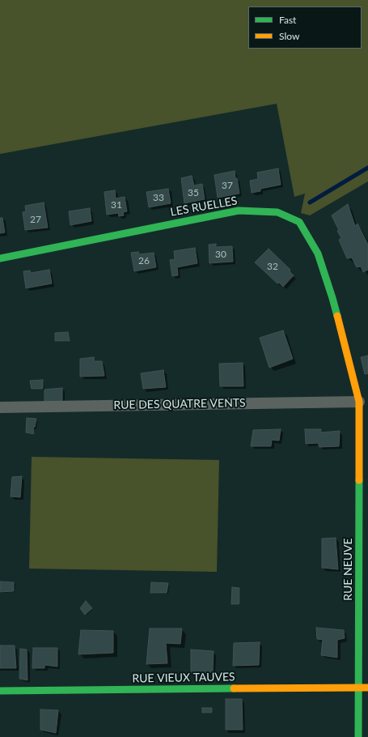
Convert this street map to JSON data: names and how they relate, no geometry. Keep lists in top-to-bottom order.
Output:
{
  "streets": {
    "street": [
      "LES RUELLES",
      "RUE DES QUATRE VENTS",
      "RUE NEUVE",
      "RUE VIEUX TAUVES"
    ]
  },
  "crossings": [
    ["LES RUELLES", "RUE DES QUATRE VENTS"],
    ["LES RUELLES", "RUE NEUVE"],
    ["RUE DES QUATRE VENTS", "RUE NEUVE"],
    ["RUE NEUVE", "RUE VIEUX TAUVES"]
  ],
  "house_numbers": [
    "37",
    "35",
    "33",
    "31",
    "27",
    "30",
    "26",
    "32"
  ],
  "legend": ["Fast", "Slow"]
}
